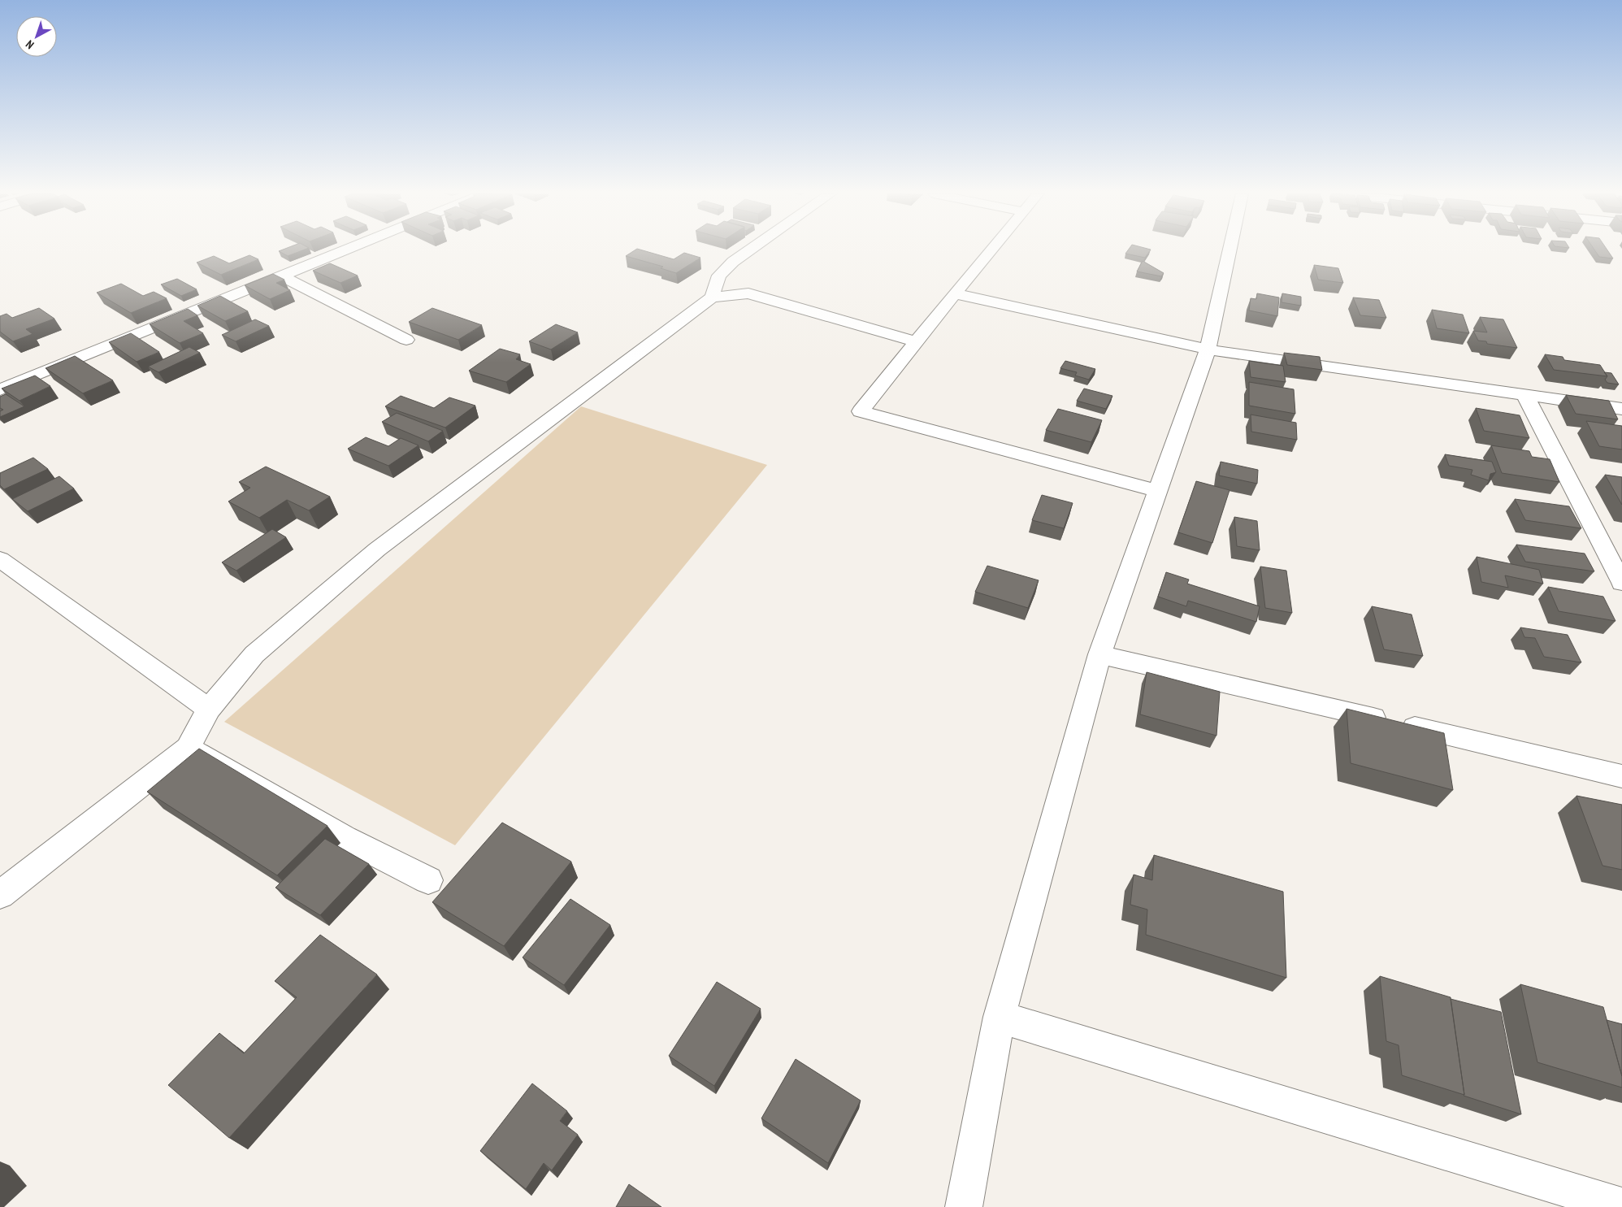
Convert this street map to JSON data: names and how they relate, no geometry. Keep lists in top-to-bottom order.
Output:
{
  "north": "bottom left"
}
